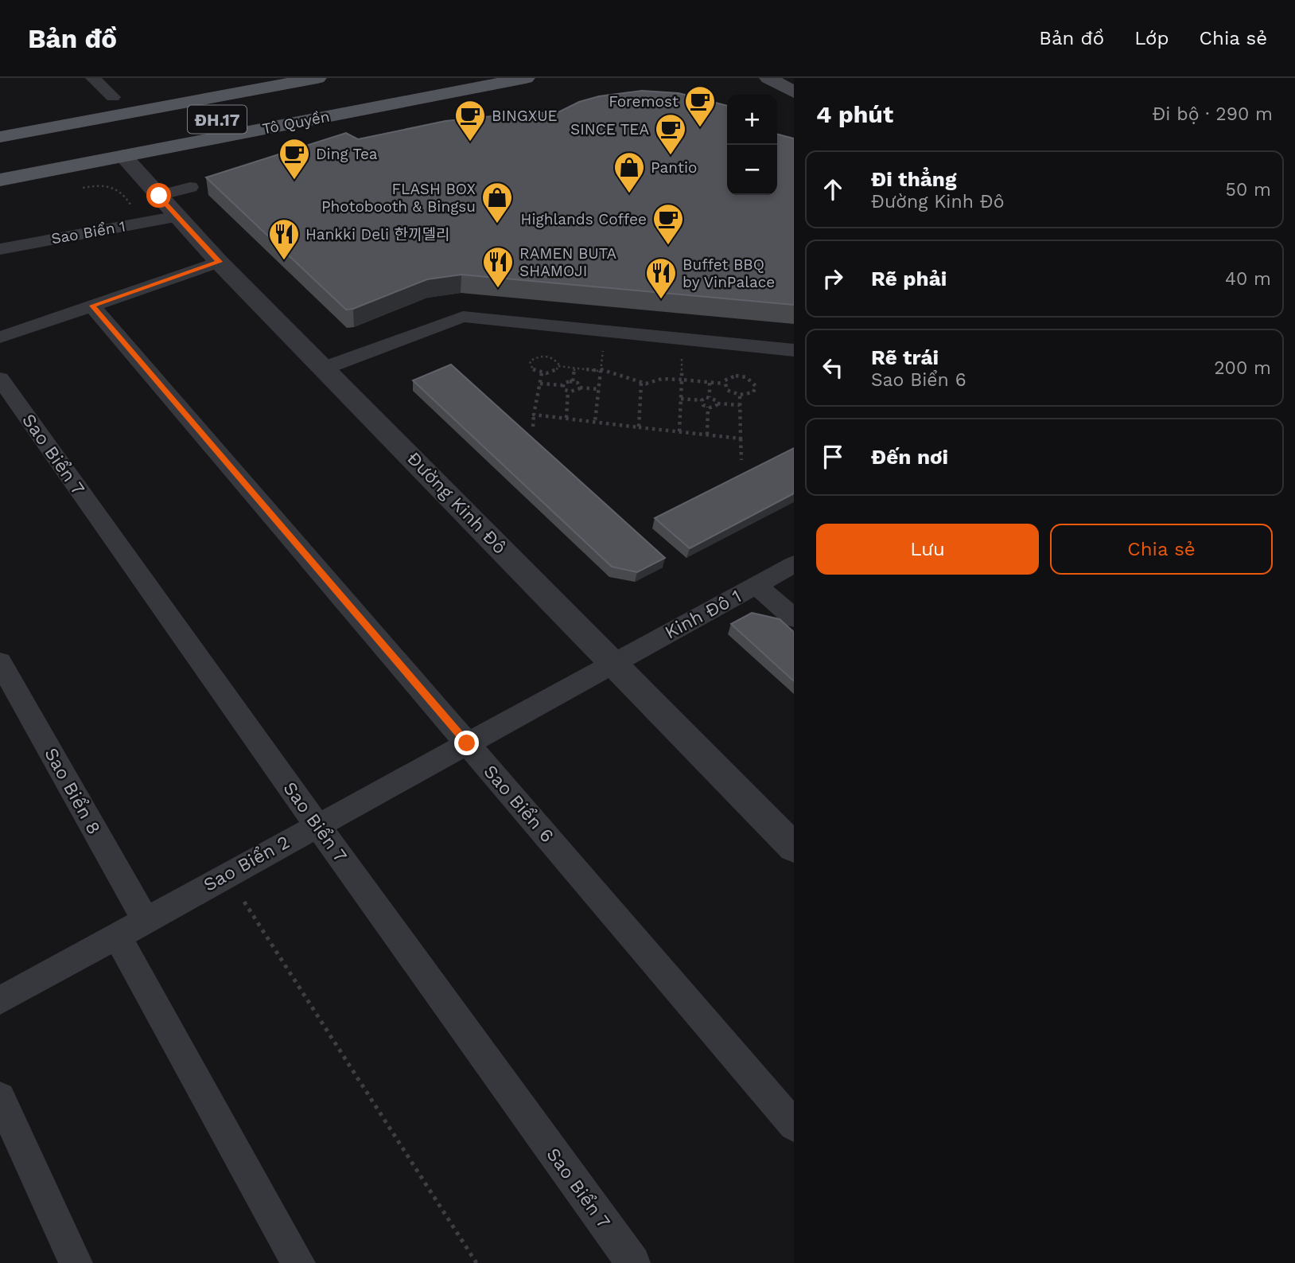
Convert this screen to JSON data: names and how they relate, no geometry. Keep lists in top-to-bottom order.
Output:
{
  "streets": {
    "main road": ["ĐH.17", "Tô Quyền"],
    "street": [
      "Sao Biển 1",
      "Sao Biển 7",
      "Đường Kinh Đô",
      "Kinh Đô 1",
      "Sao Biển 8",
      "Sao Biển 6",
      "Sao Biển 2"
    ]
  },
  "crossings": [
    ["Tô Quyền", "Đường Kinh Đô"],
    ["Sao Biển 1", "Đường Kinh Đô"],
    ["Sao Biển 7", "Sao Biển 2"],
    ["Đường Kinh Đô", "Kinh Đô 1"],
    ["Đường Kinh Đô", "Sao Biển 2"],
    ["Kinh Đô 1", "Sao Biển 2"],
    ["Sao Biển 8", "Sao Biển 2"],
    ["Sao Biển 6", "Sao Biển 2"]
  ],
  "places": {
    "cafe": [
      "Foremost",
      "BINGXUE",
      "SINCE TEA",
      "Ding Tea",
      "Highlands Coffee"
    ],
    "shop": ["Pantio", "FLASH BOX Photobooth & Bingsu"],
    "restaurant": ["Hankki Deli 한끼델리", "RAMEN BUTA SHAMOJI", "Buffet BBQ by VinPalace"]
  },
  "page": {
    "header": "Bản đồ",
    "nav": ["Bản đồ", "Lớp", "Chia sẻ"],
    "heading": ["4 phút", "Đi bộ · 290 m"],
    "map_buttons": ["+", "−"],
    "list": [
      ["Đi thẳng", "Đường Kinh Đô", "50 m"],
      ["Rẽ phải", "40 m"],
      ["Rẽ trái", "Sao Biển 6", "200 m"],
      "Đến nơi"
    ],
    "buttons": ["Lưu", "Chia sẻ"]
  }
}
